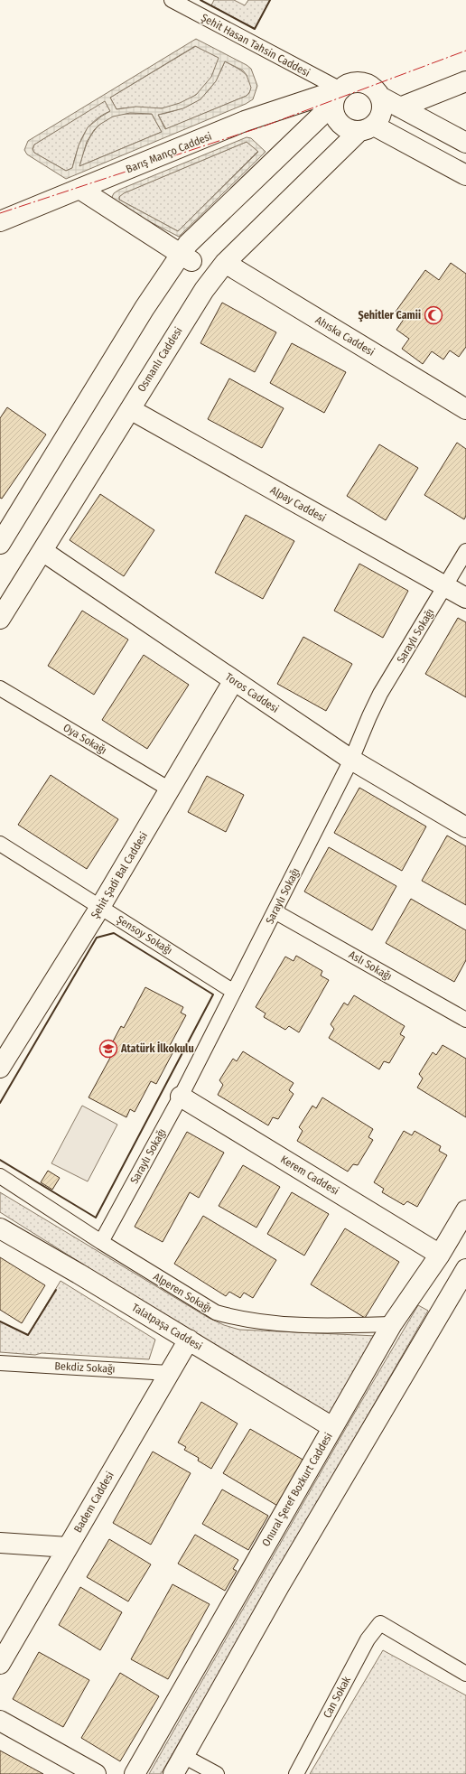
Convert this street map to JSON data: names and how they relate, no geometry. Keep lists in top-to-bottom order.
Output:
{
  "streets": {
    "street": [
      "Şehit Hasan Tahsin Caddesi",
      "Barış Manço Caddesi",
      "Ahıska Caddesi",
      "Osmanlı Caddesi",
      "Alpay Caddesi",
      "Saraylı Sokağı",
      "Toros Caddesi",
      "Oya Sokağı",
      "Şehit Şadi Bal Caddesi",
      "Şensoy Sokağı",
      "Aslı Sokağı",
      "Kerem Caddesi",
      "Alperen Sokağı",
      "Talatpaşa Caddesi",
      "Bekdiz Sokağı",
      "Onural Şeref Bozkurt Caddesi",
      "Badem Caddesi",
      "Can Sokak"
    ]
  },
  "crossings": [
    ["Şehit Hasan Tahsin Caddesi", "Barış Manço Caddesi"],
    ["Şehit Hasan Tahsin Caddesi", "Osmanlı Caddesi"],
    ["Barış Manço Caddesi", "Osmanlı Caddesi"],
    ["Ahıska Caddesi", "Osmanlı Caddesi"],
    ["Osmanlı Caddesi", "Alpay Caddesi"],
    ["Osmanlı Caddesi", "Toros Caddesi"],
    ["Alpay Caddesi", "Saraylı Sokağı"],
    ["Saraylı Sokağı", "Toros Caddesi"],
    ["Saraylı Sokağı", "Şensoy Sokağı"],
    ["Saraylı Sokağı", "Aslı Sokağı"],
    ["Saraylı Sokağı", "Kerem Caddesi"],
    ["Saraylı Sokağı", "Alperen Sokağı"],
    ["Toros Caddesi", "Şehit Şadi Bal Caddesi"],
    ["Oya Sokağı", "Şehit Şadi Bal Caddesi"],
    ["Şehit Şadi Bal Caddesi", "Şensoy Sokağı"],
    ["Kerem Caddesi", "Onural Şeref Bozkurt Caddesi"],
    ["Alperen Sokağı", "Onural Şeref Bozkurt Caddesi"],
    ["Talatpaşa Caddesi", "Onural Şeref Bozkurt Caddesi"],
    ["Talatpaşa Caddesi", "Badem Caddesi"],
    ["Bekdiz Sokağı", "Badem Caddesi"]
  ],
  "places": {
    "mosque": ["Şehitler Camii"],
    "school or university": ["Atatürk İlkokulu"]
  }
}
